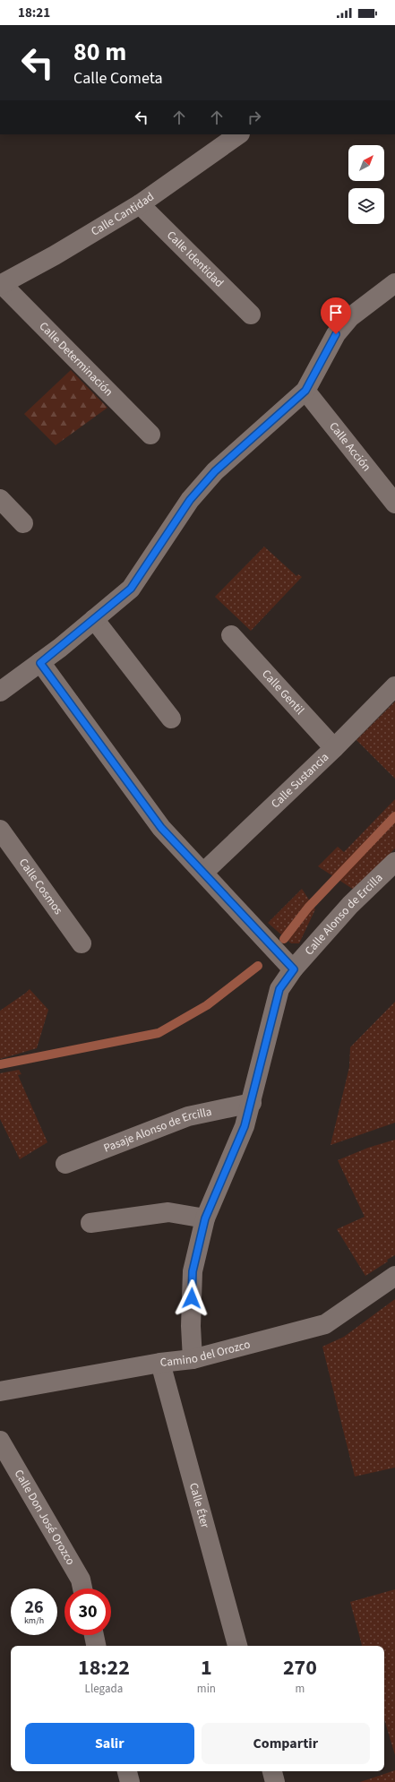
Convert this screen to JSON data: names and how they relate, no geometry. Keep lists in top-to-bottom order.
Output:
{
  "streets": {
    "street": [
      "Calle Cantidad",
      "Calle Identidad",
      "Calle Determinación",
      "Calle Acción",
      "Calle Gentil",
      "Calle Sustancia",
      "Calle Cosmos",
      "Calle Alonso de Ercilla",
      "Pasaje Alonso de Ercilla",
      "Camino del Orozco",
      "Calle Éter",
      "Calle Don José Orozco"
    ]
  },
  "crossings": [
    ["Calle Cantidad", "Calle Identidad"],
    ["Calle Cantidad", "Calle Determinación"],
    ["Calle Gentil", "Calle Sustancia"],
    ["Calle Alonso de Ercilla", "Pasaje Alonso de Ercilla"],
    ["Calle Alonso de Ercilla", "Camino del Orozco"],
    ["Camino del Orozco", "Calle Éter"]
  ],
  "north": "top right",
  "page": {
    "status": "18:21",
    "turn": ["80 m", "Calle Cometa"],
    "speed": "26 km/h",
    "limit": "30",
    "eta": [
      "18:22",
      "Llegada",
      "1",
      "min",
      "270",
      "m"
    ],
    "buttons": ["Salir", "Compartir"]
  }
}
